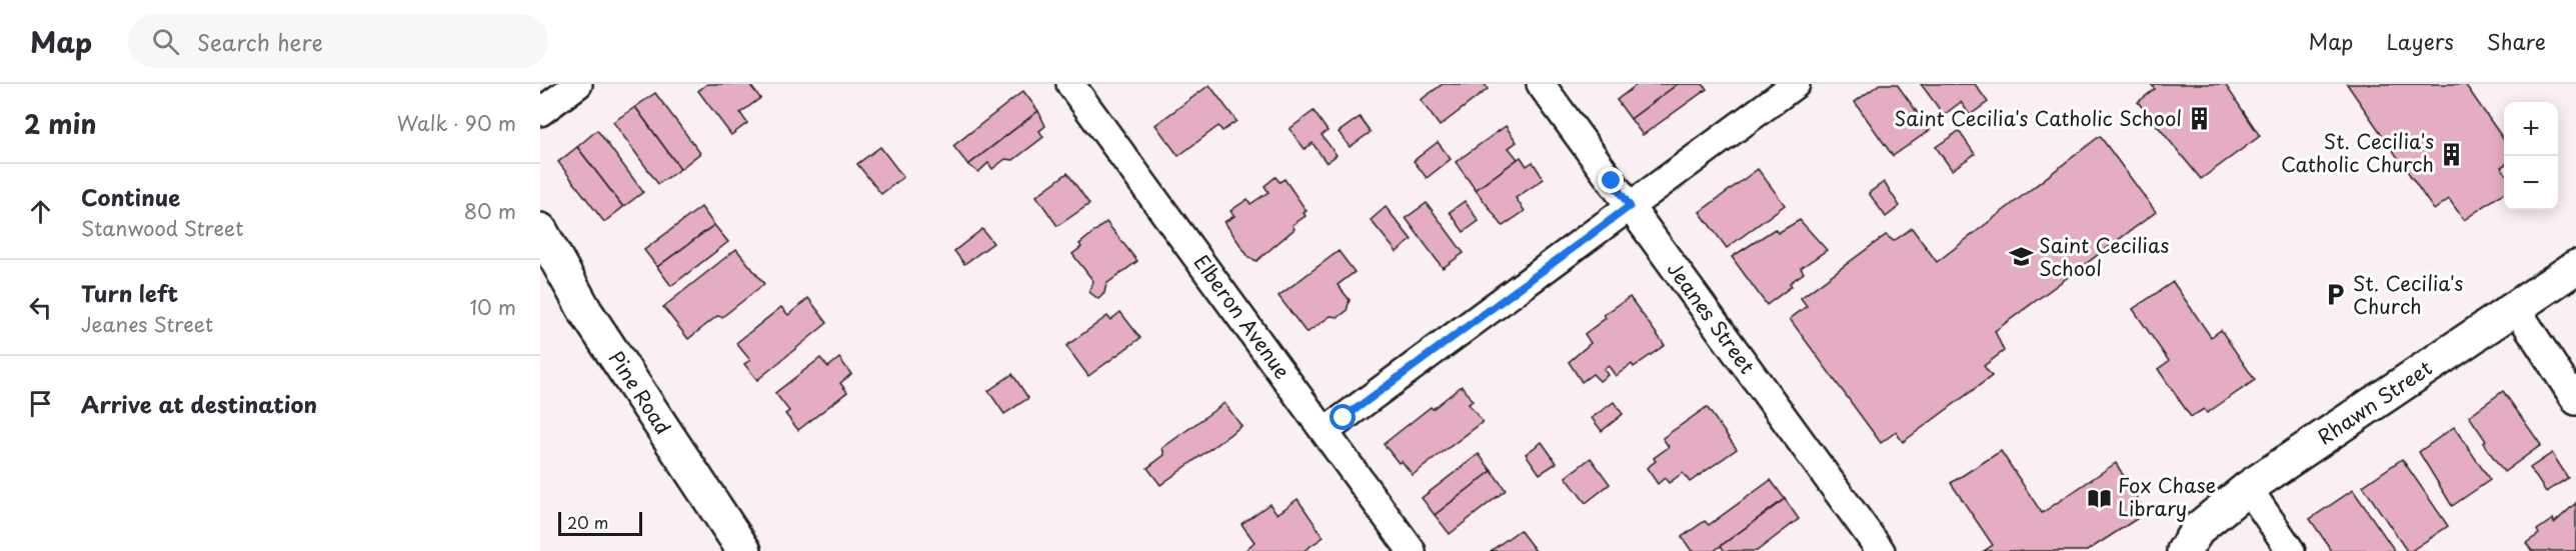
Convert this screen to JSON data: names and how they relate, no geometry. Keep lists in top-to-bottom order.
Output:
{
  "streets": {
    "main road": ["Pine Road", "Rhawn Street"],
    "street": ["Elberon Avenue", "Jeanes Street"]
  },
  "places": {
    "building": ["Saint Cecilia's Catholic School", "St. Cecilia's Catholic Church"],
    "school or university": ["Saint Cecilias School"],
    "parking": ["St. Cecilia's Church"],
    "library": ["Fox Chase Library"]
  },
  "scale_bar": "20 m",
  "page": {
    "header": "Map",
    "search": "Search here",
    "nav": ["Map", "Layers", "Share"],
    "heading": ["2 min", "Walk · 90 m"],
    "map_buttons": ["+", "−"],
    "list": [
      ["Continue", "Stanwood Street", "80 m"],
      ["Turn left", "Jeanes Street", "10 m"],
      "Arrive at destination"
    ],
    "scale": "20 m"
  }
}
